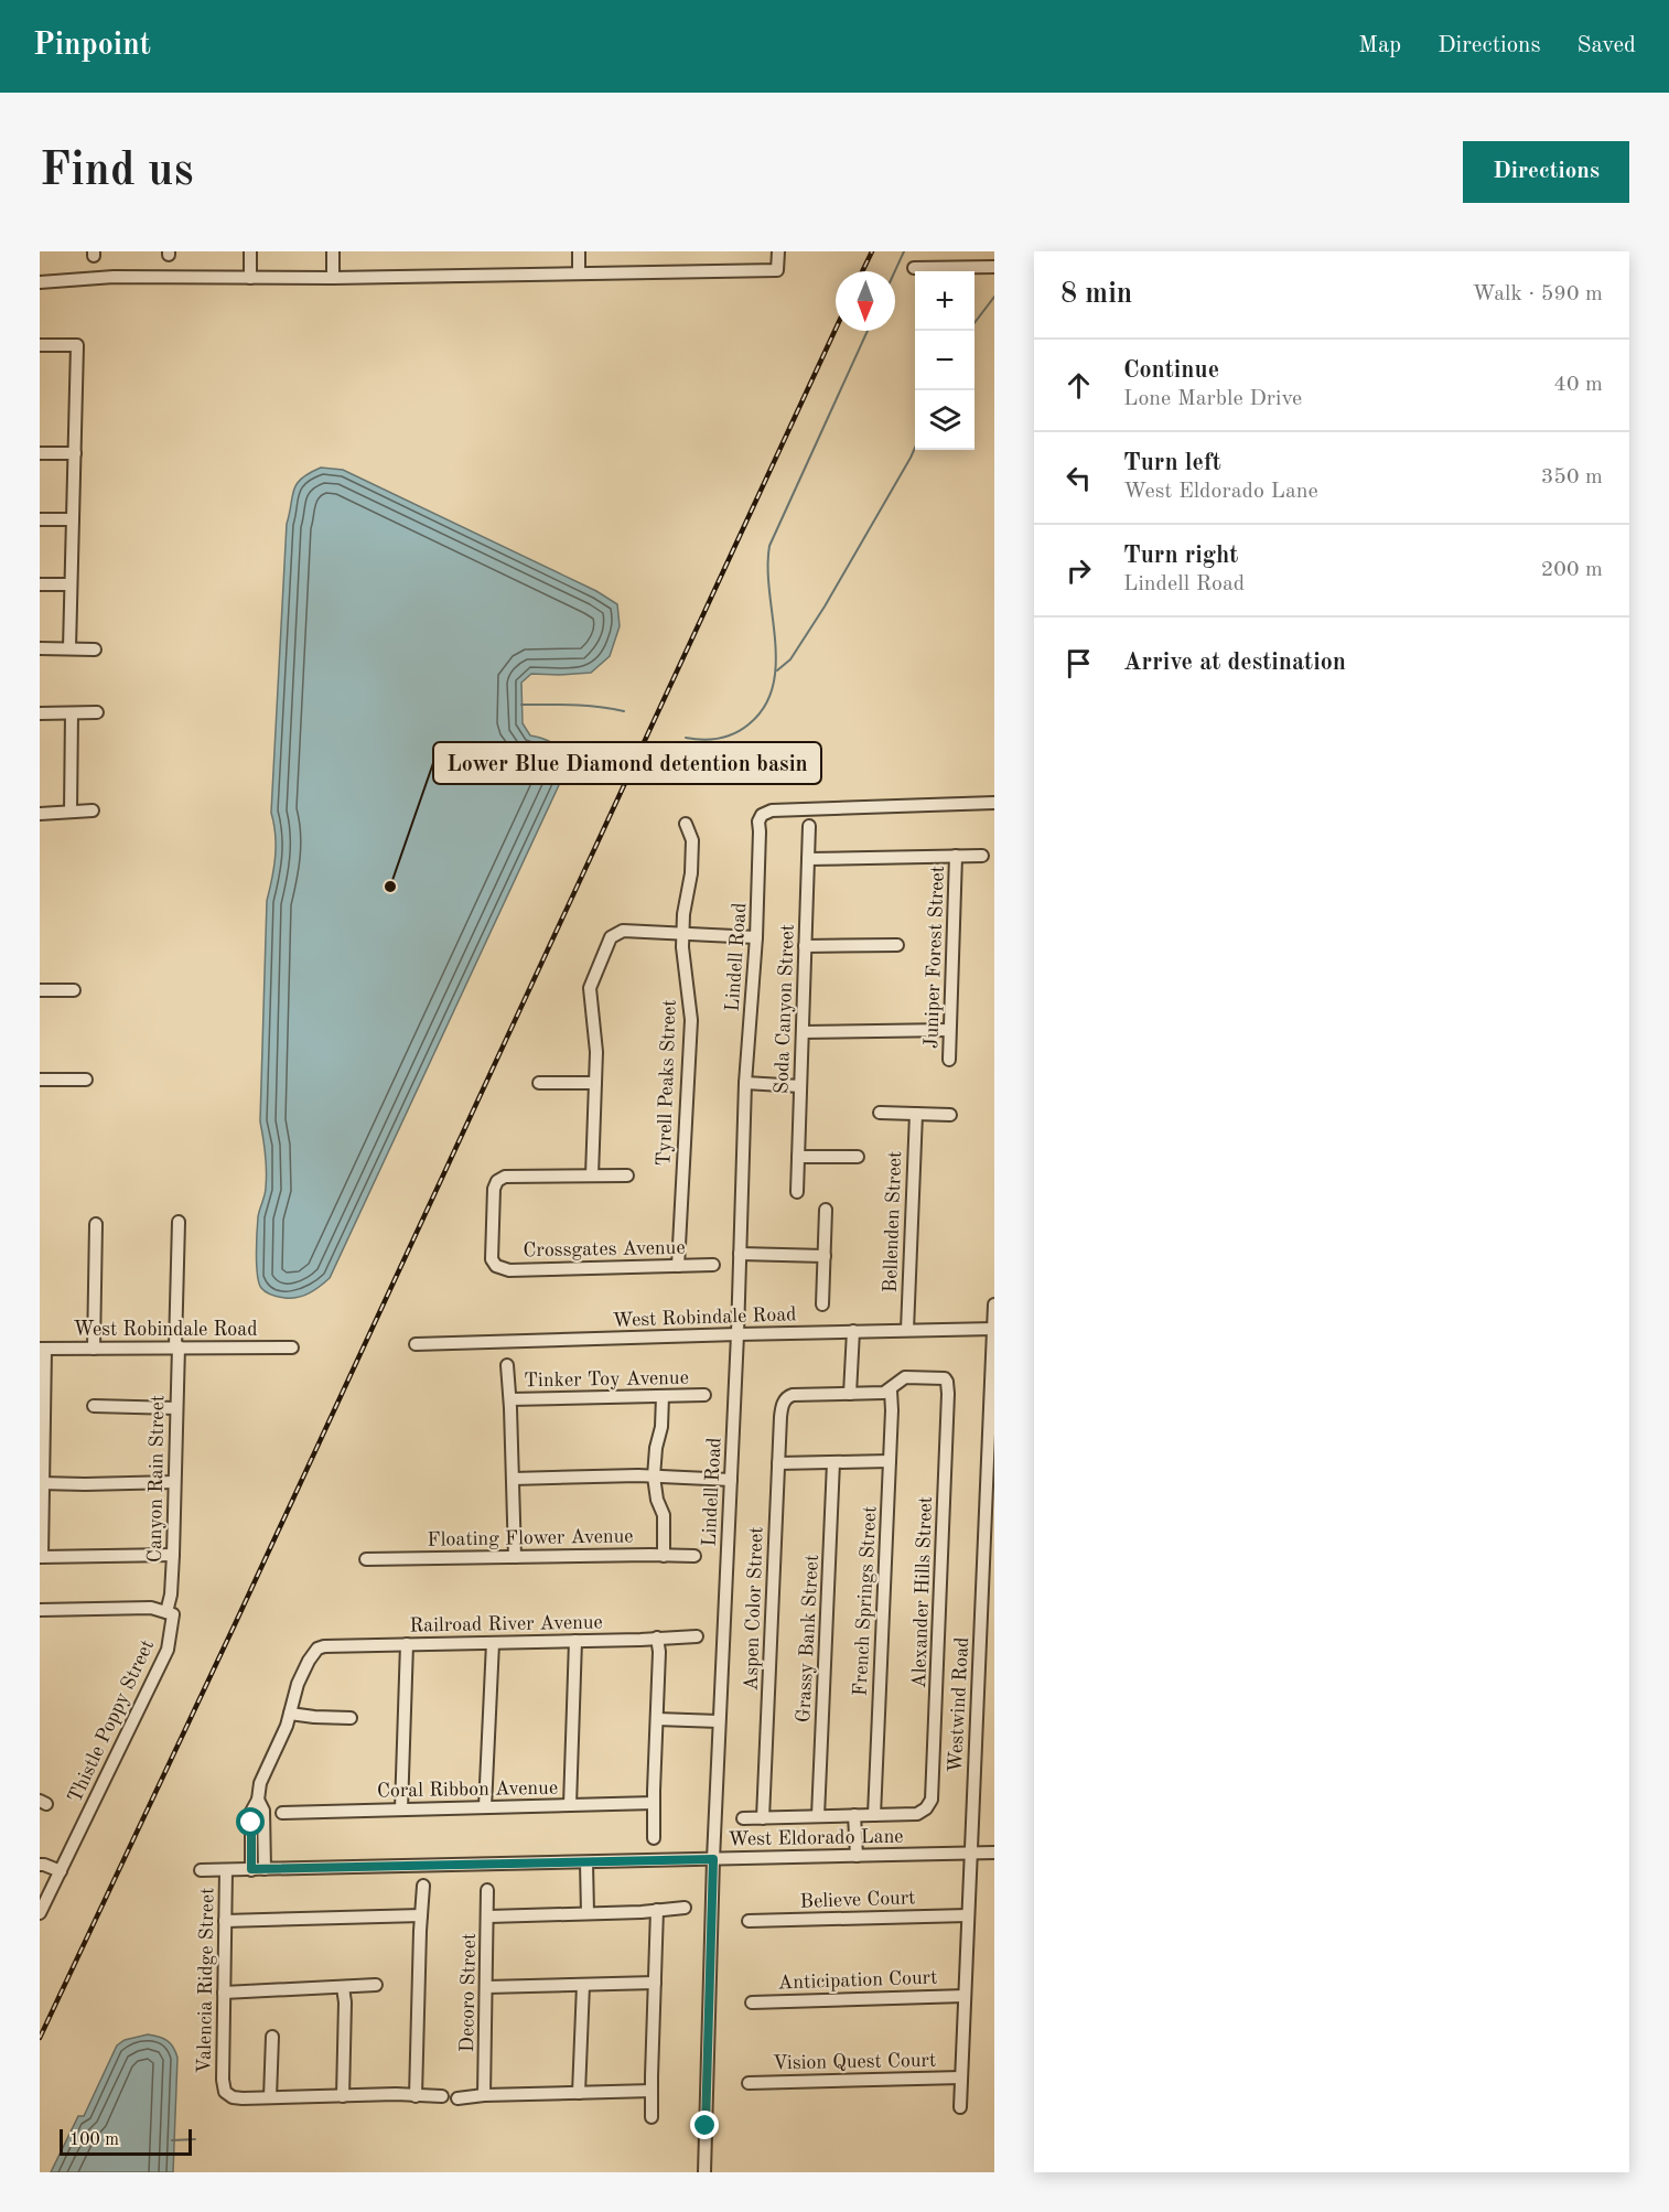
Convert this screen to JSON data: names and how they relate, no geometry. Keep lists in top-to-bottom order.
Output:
{
  "streets": {
    "street": [
      "Lindell Road",
      "Juniper Forest Street",
      "Soda Canyon Street",
      "Tyrell Peaks Street",
      "Bellenden Street",
      "Crossgates Avenue",
      "West Robindale Road",
      "Tinker Toy Avenue",
      "Canyon Rain Street",
      "Floating Flower Avenue",
      "Alexander Hills Street",
      "French Springs Street",
      "Aspen Color Street",
      "Railroad River Avenue",
      "Grassy Bank Street",
      "Westwind Road",
      "Thistle Poppy Street",
      "Coral Ribbon Avenue",
      "West Eldorado Lane",
      "Believe Court",
      "Valencia Ridge Street",
      "Anticipation Court",
      "Decoro Street",
      "Vision Quest Court"
    ]
  },
  "crossings": [
    ["Lindell Road", "West Robindale Road"],
    ["Lindell Road", "West Eldorado Lane"],
    ["Tyrell Peaks Street", "Crossgates Avenue"],
    ["Bellenden Street", "West Robindale Road"],
    ["West Robindale Road", "Canyon Rain Street"],
    ["West Robindale Road", "Westwind Road"],
    ["Canyon Rain Street", "Thistle Poppy Street"],
    ["Alexander Hills Street", "French Springs Street"],
    ["Westwind Road", "West Eldorado Lane"],
    ["Westwind Road", "Believe Court"],
    ["Westwind Road", "Anticipation Court"],
    ["Westwind Road", "Vision Quest Court"],
    ["West Eldorado Lane", "Valencia Ridge Street"]
  ],
  "places": ["Lower Blue Diamond detention basin"],
  "scale_bar": "100 m",
  "north": "bottom",
  "page": {
    "header": "Pinpoint",
    "nav": ["Map", "Directions", "Saved"],
    "buttons": "Directions",
    "title": "Find us",
    "heading": ["8 min", "Walk · 590 m"],
    "map_buttons": ["+", "−"],
    "list": [
      ["Continue", "Lone Marble Drive", "40 m"],
      ["Turn left", "West Eldorado Lane", "350 m"],
      ["Turn right", "Lindell Road", "200 m"],
      "Arrive at destination"
    ],
    "scale": "100 m"
  }
}
